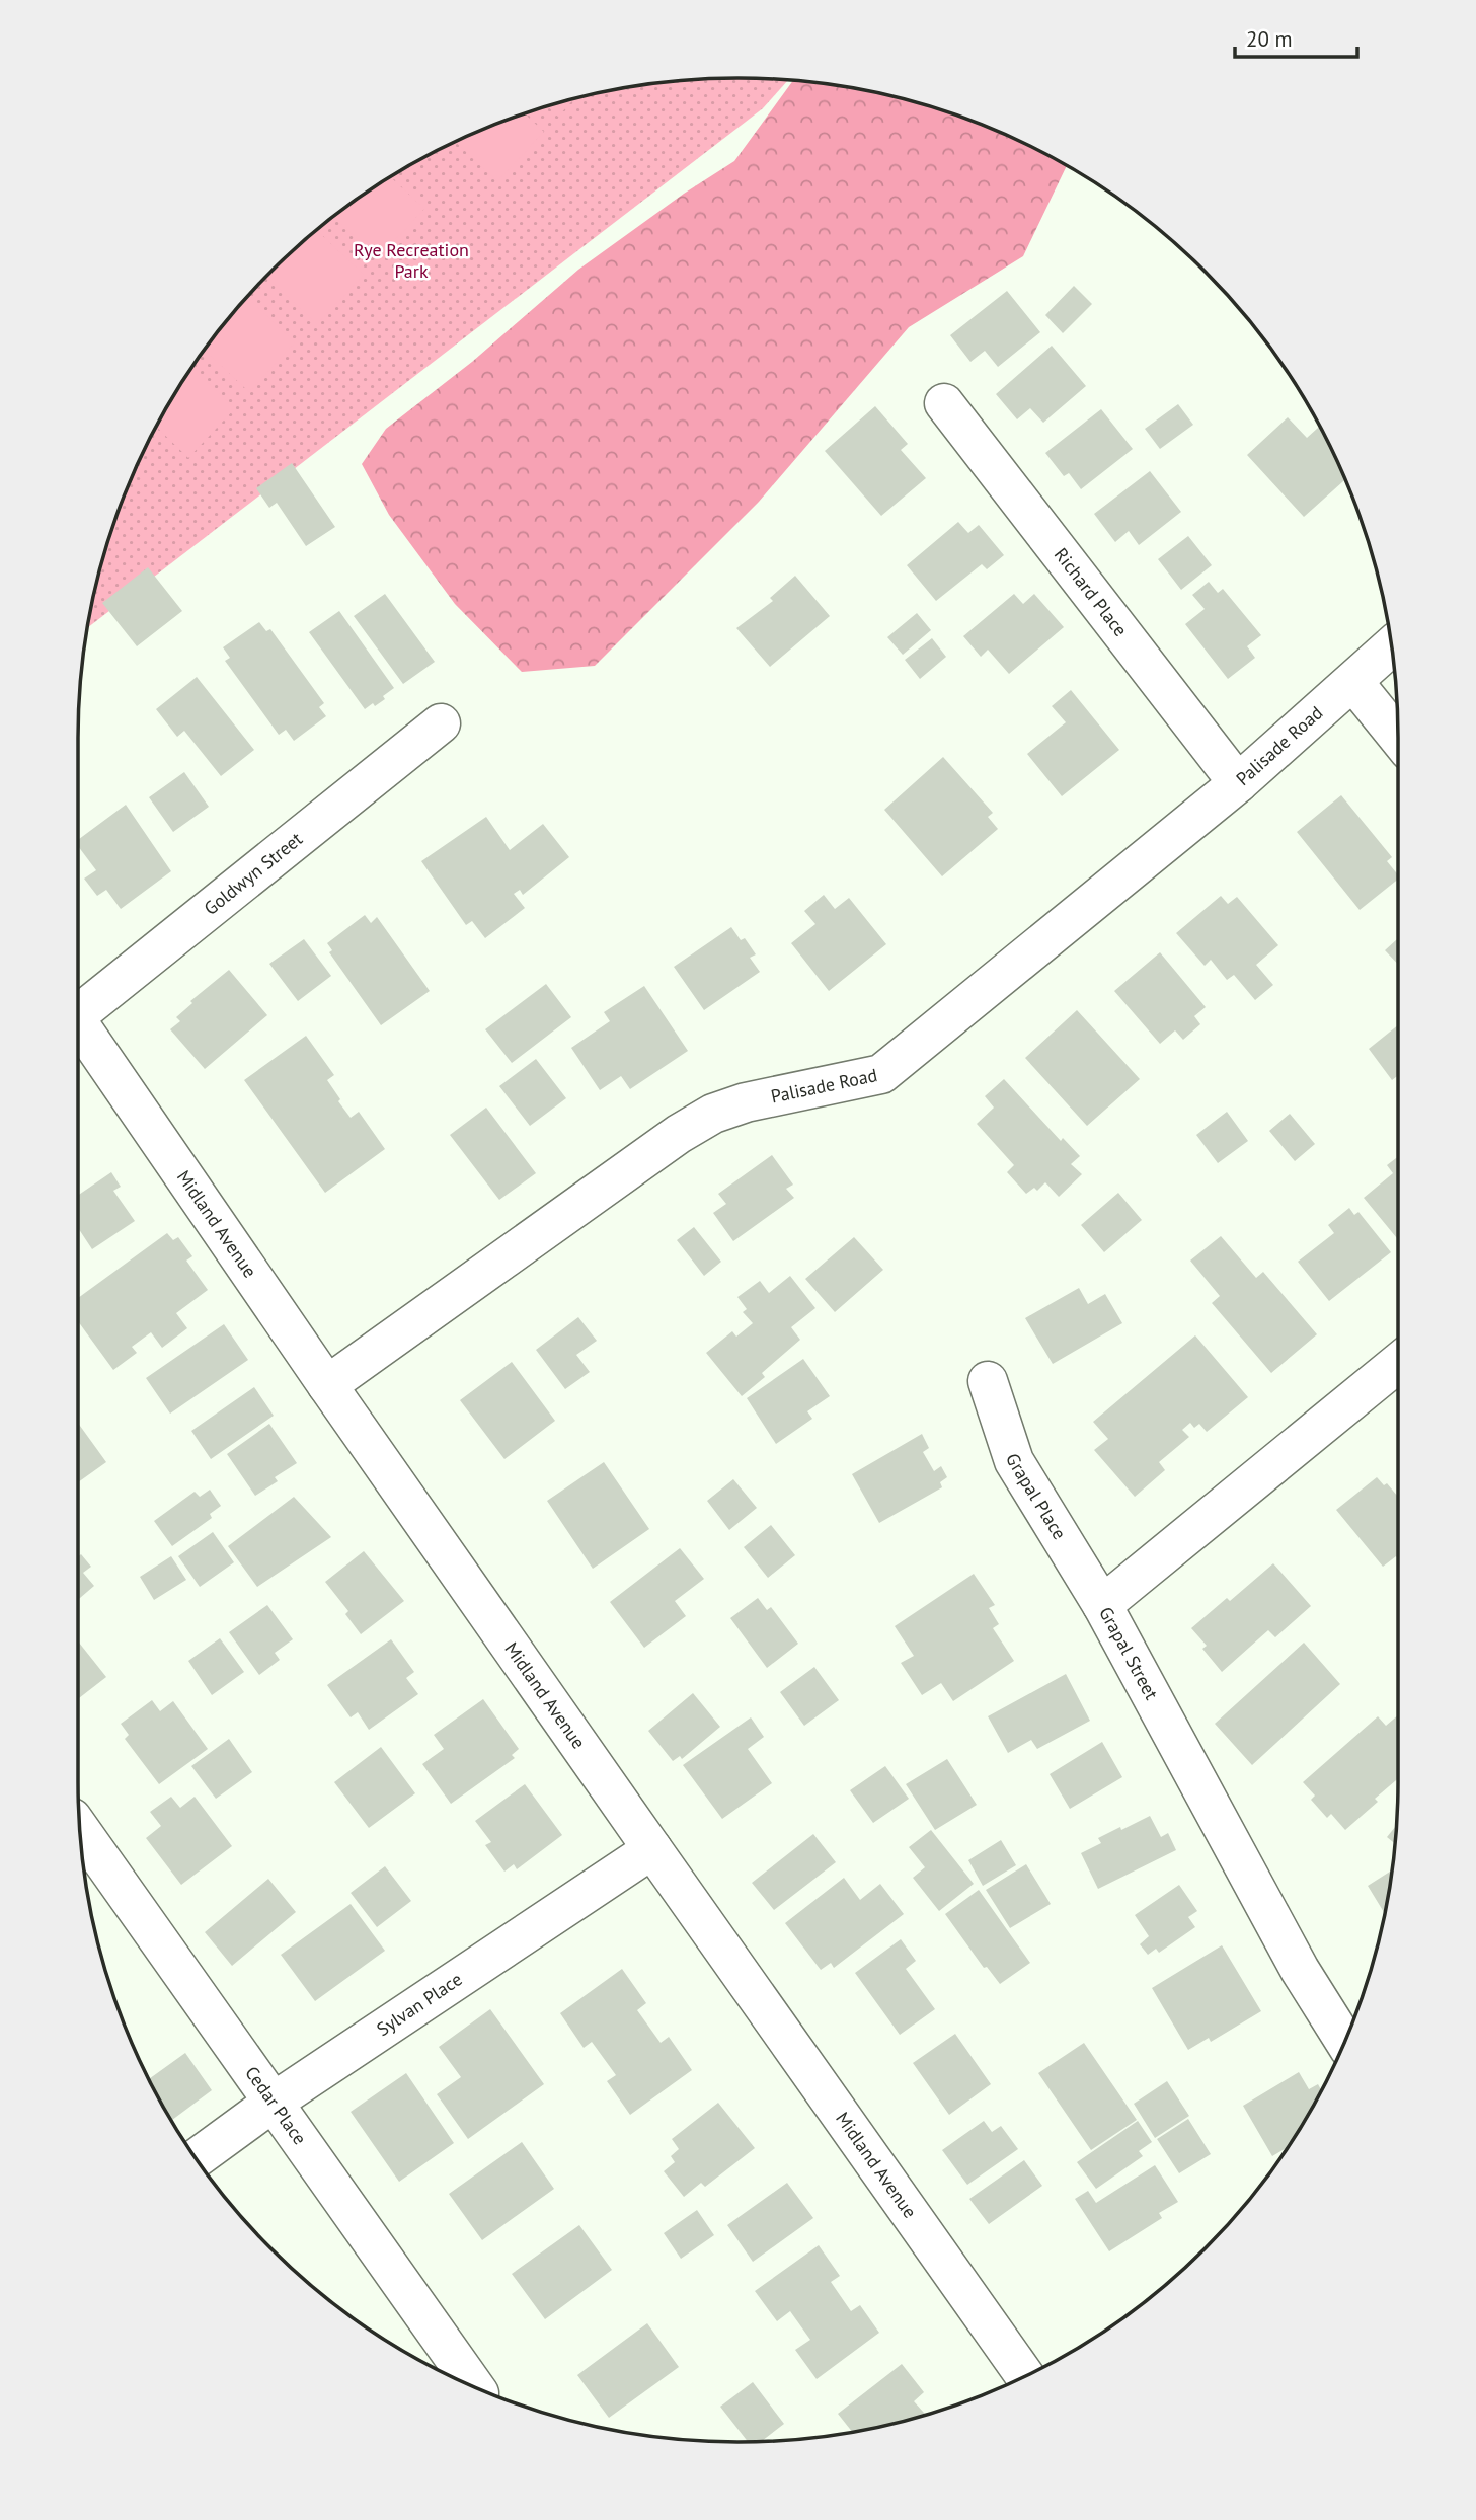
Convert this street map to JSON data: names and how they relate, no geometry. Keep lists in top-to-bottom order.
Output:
{
  "streets": {
    "street": [
      "Richard Place",
      "Palisade Road",
      "Goldwyn Street",
      "Midland Avenue",
      "Grapal Place",
      "Grapal Street",
      "Sylvan Place",
      "Cedar Place"
    ]
  },
  "crossings": [
    ["Richard Place", "Palisade Road"],
    ["Palisade Road", "Midland Avenue"],
    ["Midland Avenue", "Sylvan Place"],
    ["Grapal Place", "Grapal Street"],
    ["Sylvan Place", "Cedar Place"]
  ],
  "parks": ["Rye Recreation Park"],
  "scale_bar": "20 m"
}
